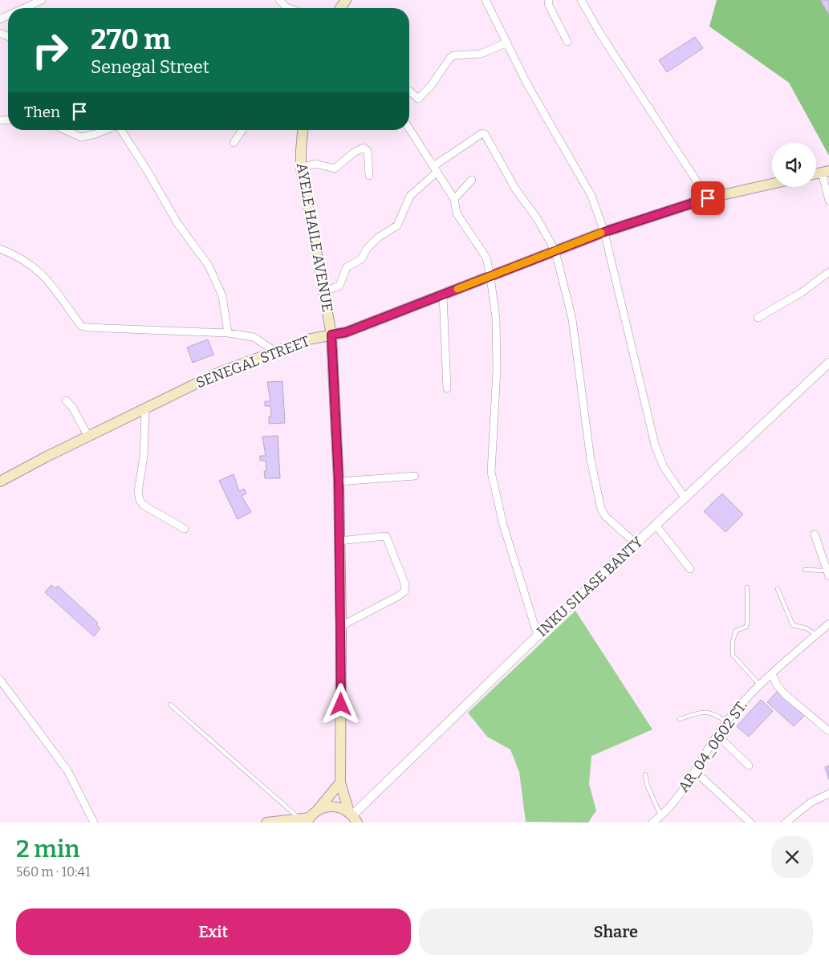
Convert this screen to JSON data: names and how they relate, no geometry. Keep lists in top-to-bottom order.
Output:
{
  "streets": {
    "main road": ["AYELE HAILE AVENUE", "SENEGAL STREET"],
    "street": ["INKU SILASE BANTY", "AR_04_0602 ST."]
  },
  "crossings": [
    ["AYELE HAILE AVENUE", "SENEGAL STREET"],
    ["AYELE HAILE AVENUE", "INKU SILASE BANTY"]
  ],
  "page": {
    "turn": ["270 m", "Senegal Street"],
    "then": "Then",
    "heading": ["2 min", "560 m · 10:41"],
    "buttons": ["Exit", "Share"]
  }
}
